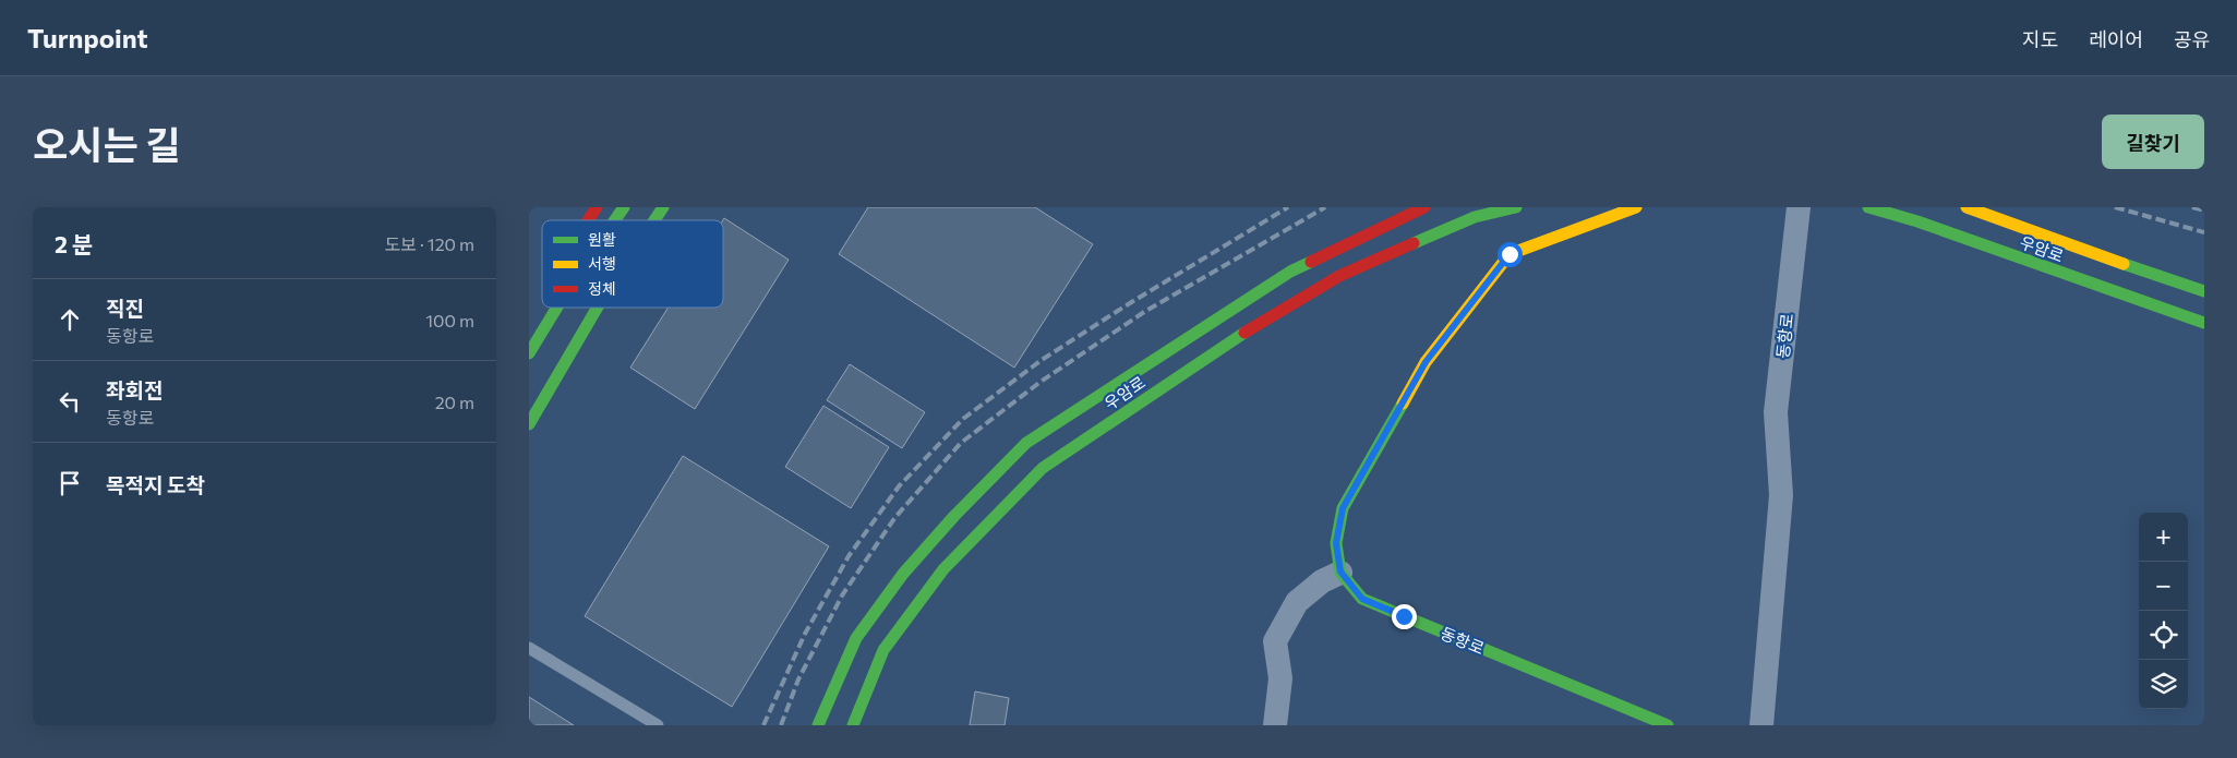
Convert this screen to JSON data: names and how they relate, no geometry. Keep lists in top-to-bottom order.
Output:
{
  "streets": {
    "main road": ["우암로", "동항로"]
  },
  "legend": ["원활", "서행", "정체"],
  "page": {
    "header": "Turnpoint",
    "nav": ["지도", "레이어", "공유"],
    "title": "오시는 길",
    "buttons": "길찾기",
    "heading": ["2 분", "도보 · 120 m"],
    "list": [
      ["직진", "동항로", "100 m"],
      ["좌회전", "동항로", "20 m"],
      "목적지 도착"
    ],
    "map_buttons": ["+", "−"]
  }
}
